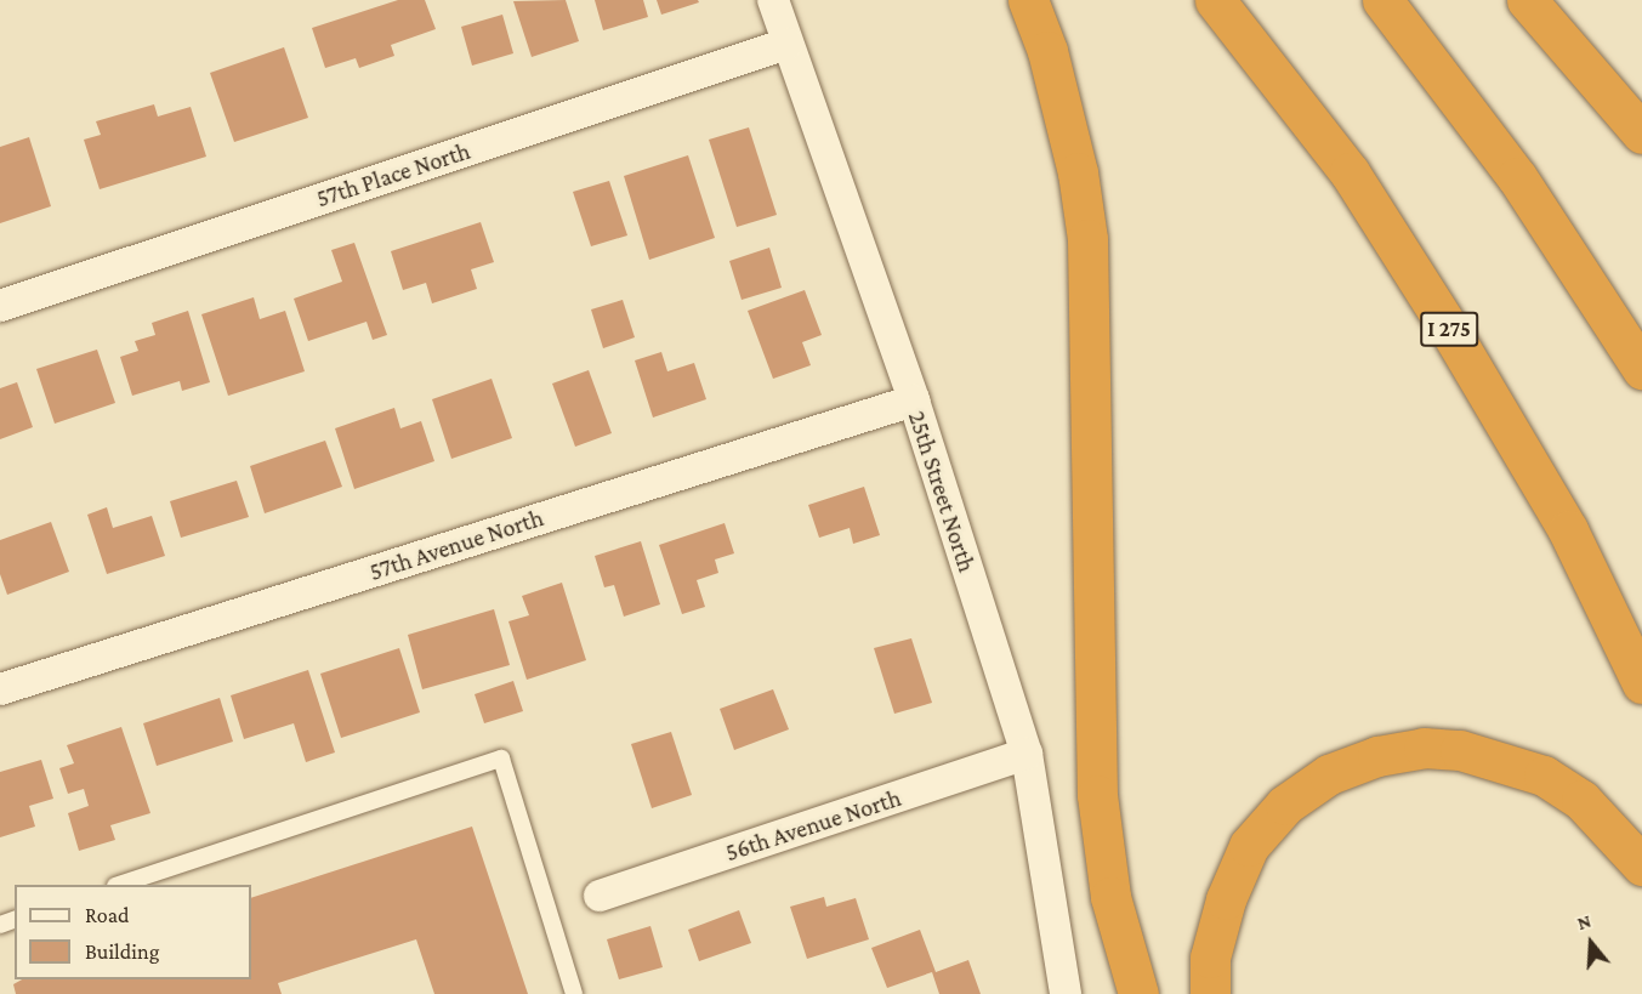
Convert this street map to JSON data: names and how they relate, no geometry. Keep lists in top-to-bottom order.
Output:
{
  "streets": {
    "highway": ["I 275"],
    "street": [
      "57th Place North",
      "25th Street North",
      "57th Avenue North",
      "56th Avenue North"
    ]
  },
  "crossings": [
    ["57th Place North", "25th Street North"],
    ["25th Street North", "57th Avenue North"],
    ["25th Street North", "56th Avenue North"]
  ],
  "legend": ["Road", "Building"],
  "north": "top"
}
